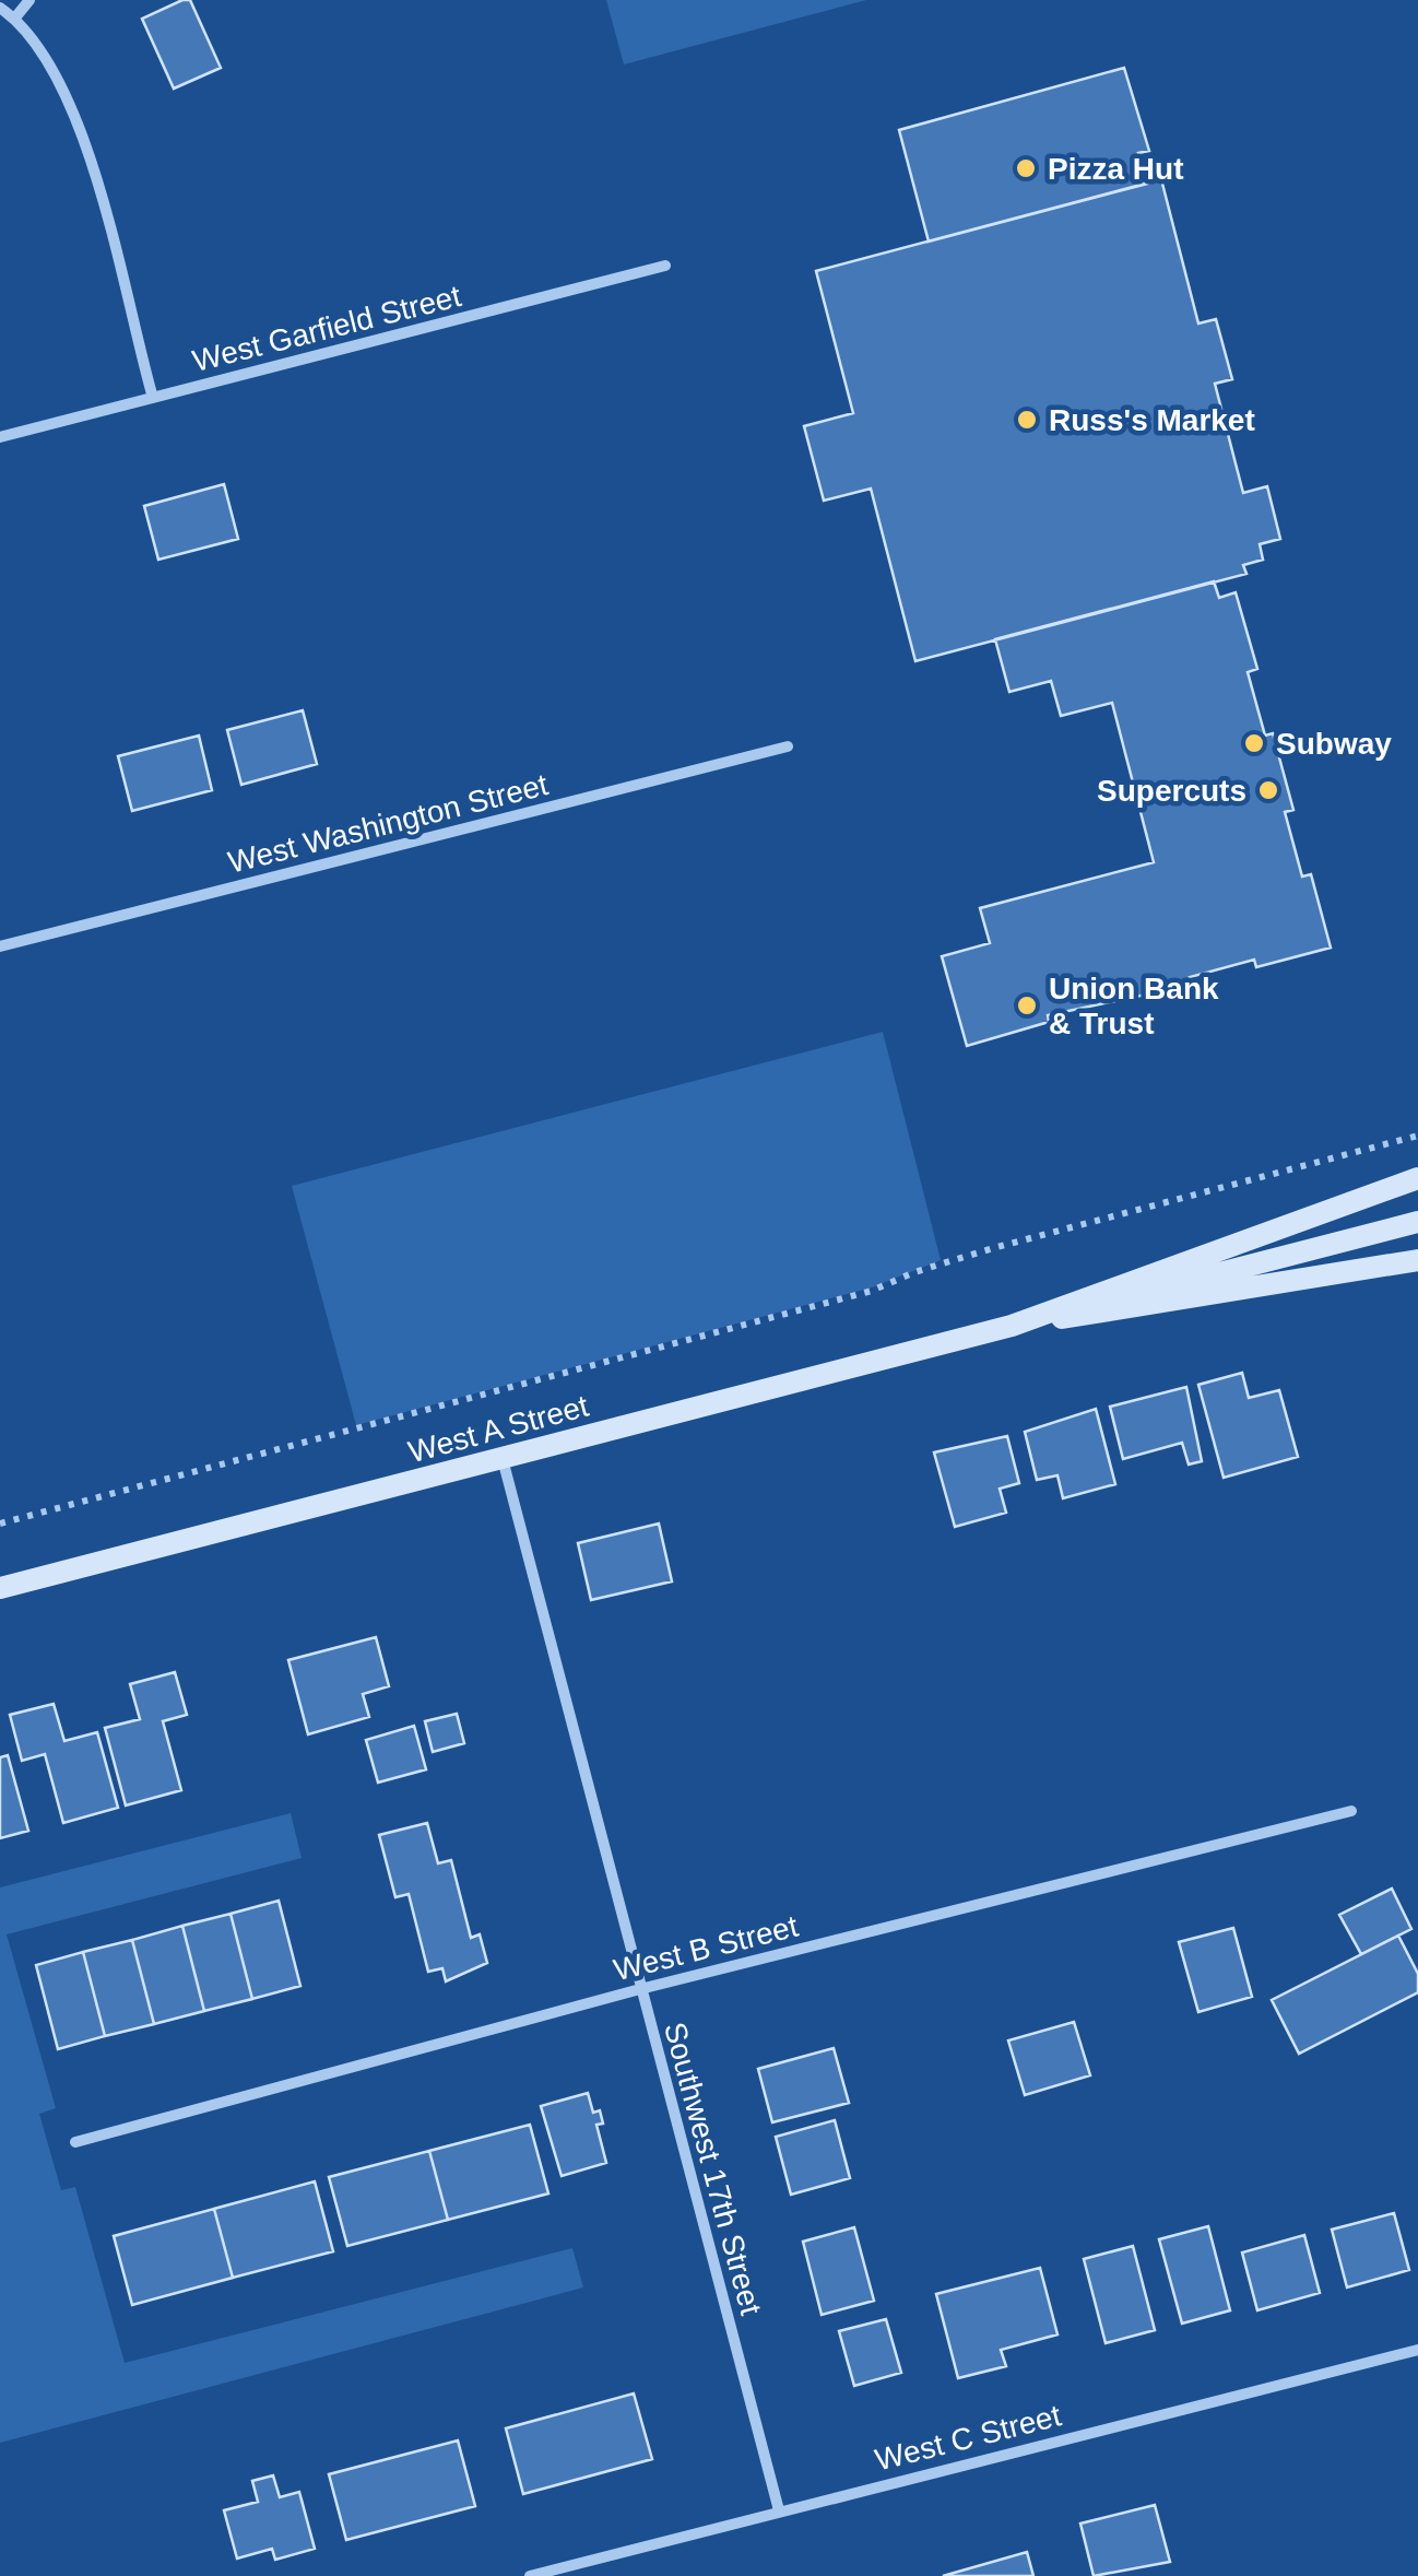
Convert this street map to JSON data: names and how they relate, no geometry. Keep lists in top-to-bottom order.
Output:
{
  "streets": {
    "main road": ["West A Street"],
    "street": [
      "West Garfield Street",
      "West Washington Street",
      "West B Street",
      "Southwest 17th Street",
      "West C Street"
    ]
  },
  "crossings": [
    ["West A Street", "Southwest 17th Street"],
    ["West B Street", "Southwest 17th Street"],
    ["Southwest 17th Street", "West C Street"]
  ],
  "places": [
    "Pizza Hut",
    "Russ's Market",
    "Subway",
    "Supercuts",
    "Union Bank & Trust"
  ]
}
